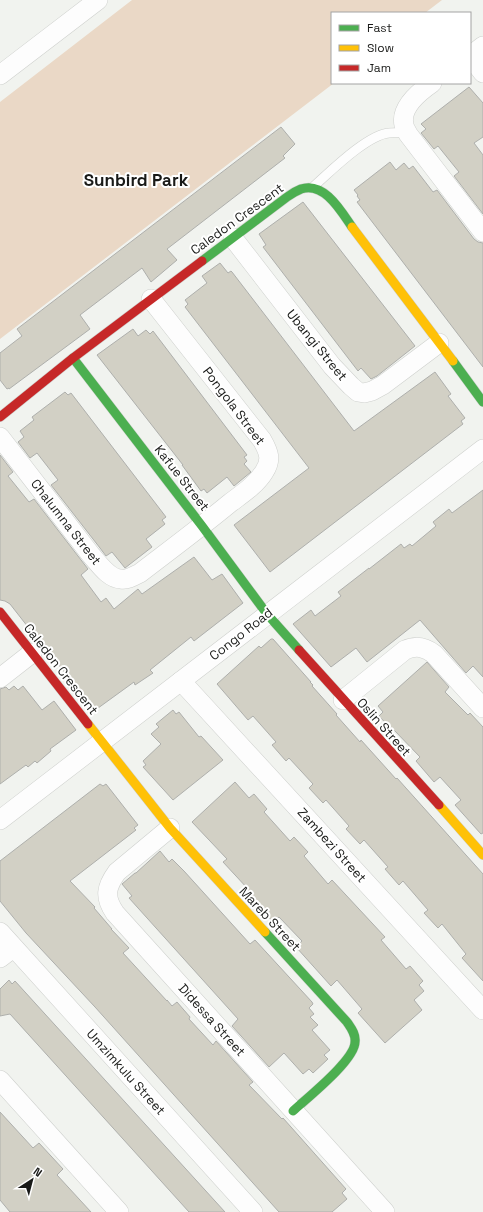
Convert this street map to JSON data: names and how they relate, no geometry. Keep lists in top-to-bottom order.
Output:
{
  "streets": {
    "street": [
      "Caledon Crescent",
      "Ubangi Street",
      "Pongola Street",
      "Kafue Street",
      "Chalumna Street",
      "Congo Road",
      "Oslin Street",
      "Zambezi Street",
      "Mareb Street",
      "Didessa Street",
      "Umzimkulu Street"
    ]
  },
  "crossings": [
    ["Caledon Crescent", "Ubangi Street"],
    ["Caledon Crescent", "Pongola Street"],
    ["Caledon Crescent", "Kafue Street"],
    ["Caledon Crescent", "Congo Road"],
    ["Caledon Crescent", "Mareb Street"],
    ["Pongola Street", "Kafue Street"],
    ["Pongola Street", "Chalumna Street"],
    ["Kafue Street", "Chalumna Street"],
    ["Kafue Street", "Congo Road"],
    ["Kafue Street", "Oslin Street"],
    ["Congo Road", "Oslin Street"],
    ["Congo Road", "Zambezi Street"],
    ["Congo Road", "Mareb Street"],
    ["Mareb Street", "Didessa Street"]
  ],
  "districts": ["Sunbird Park"],
  "legend": ["Fast", "Slow", "Jam"],
  "north": "top right"
}
